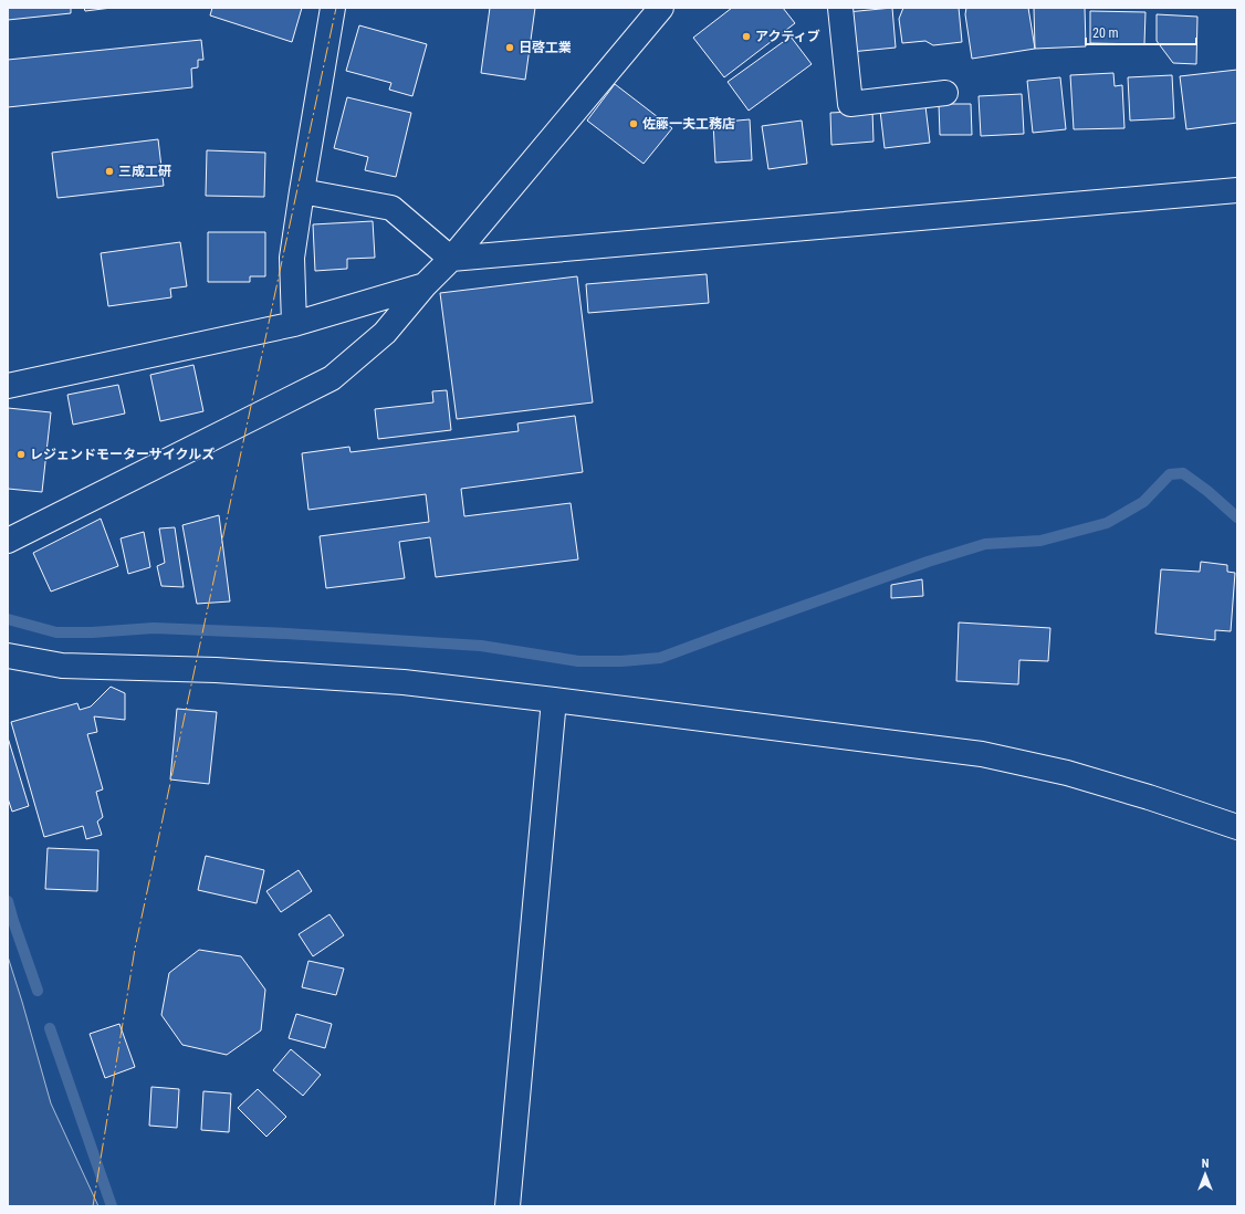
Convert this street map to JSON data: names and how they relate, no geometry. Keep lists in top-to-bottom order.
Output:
{
  "places": [
    "アクティブ",
    "日啓工業",
    "佐藤一夫工務店",
    "三成工研",
    "レジェンドモーターサイクルズ"
  ],
  "scale_bar": "20 m",
  "north": "top"
}
